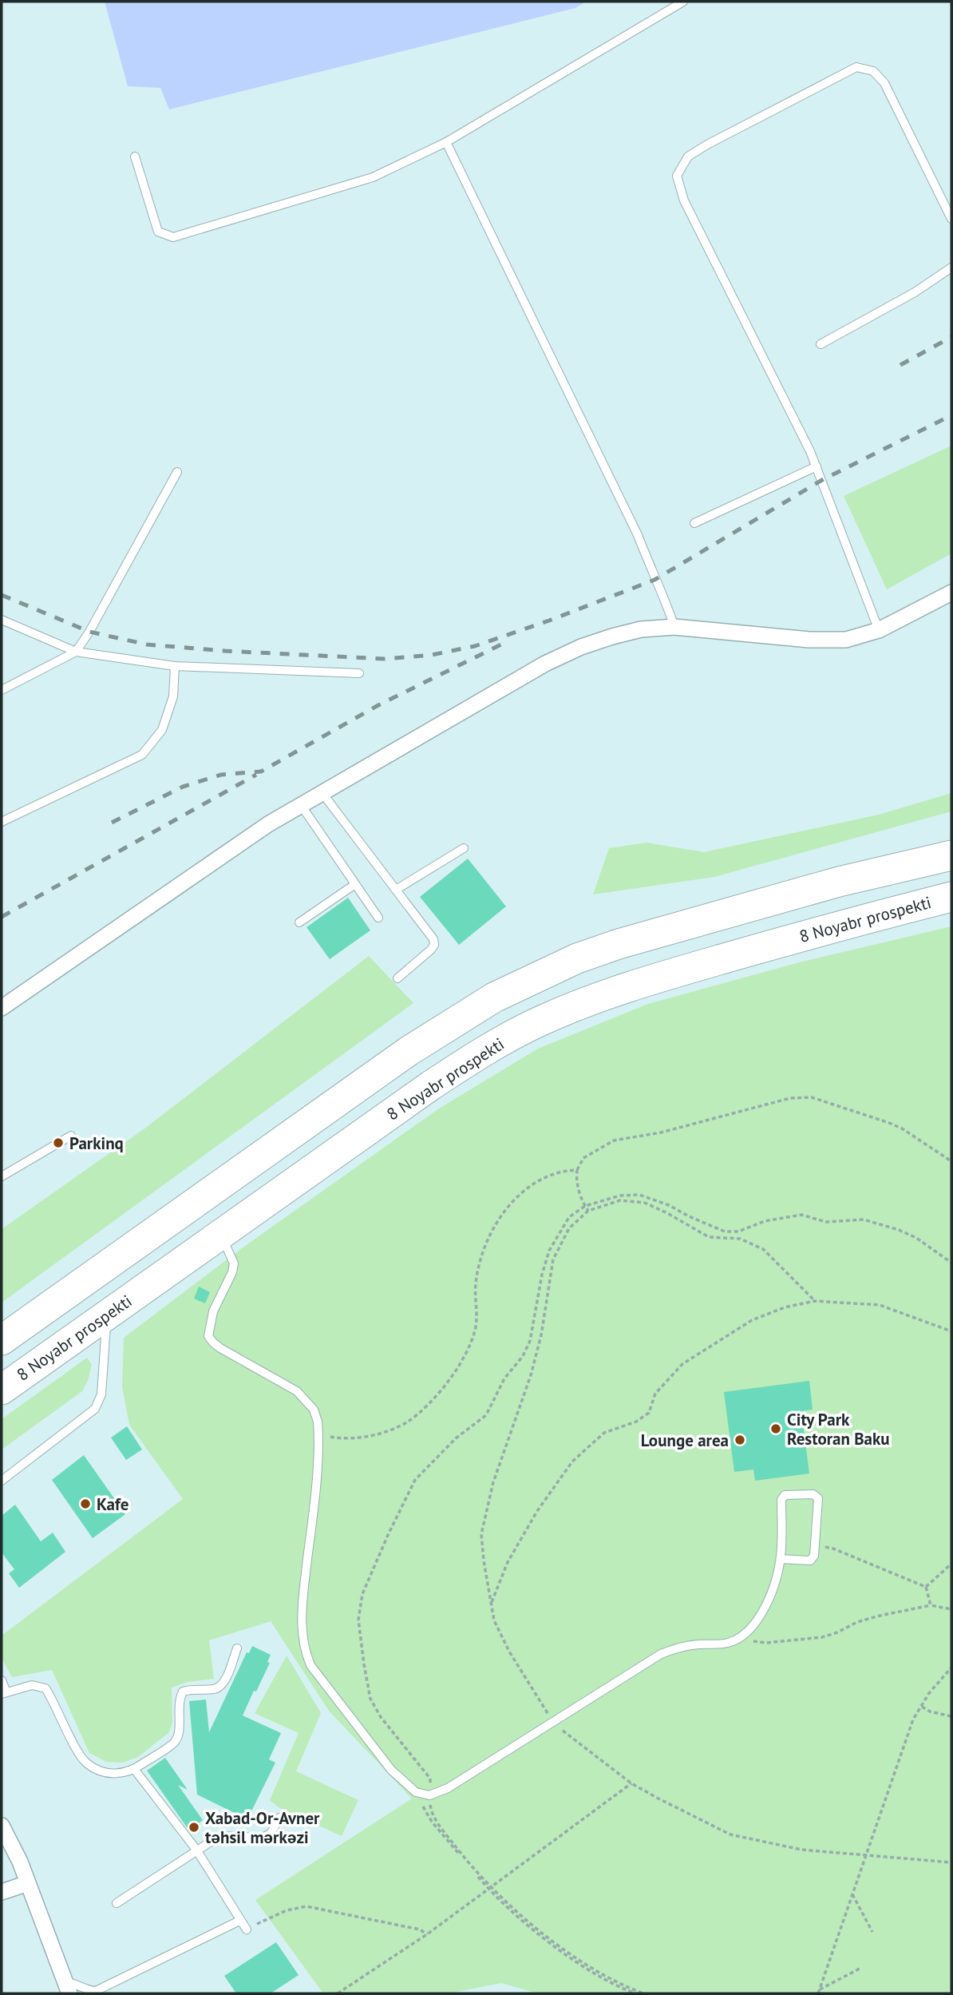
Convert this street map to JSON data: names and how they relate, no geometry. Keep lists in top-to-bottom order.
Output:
{
  "streets": {
    "highway": ["8 Noyabr prospekti"]
  },
  "places": [
    "Parkinq",
    "City Park Restoran Baku",
    "Lounge area",
    "Kafe",
    "Xabad-Or-Avner təhsil mərkəzi"
  ]
}
